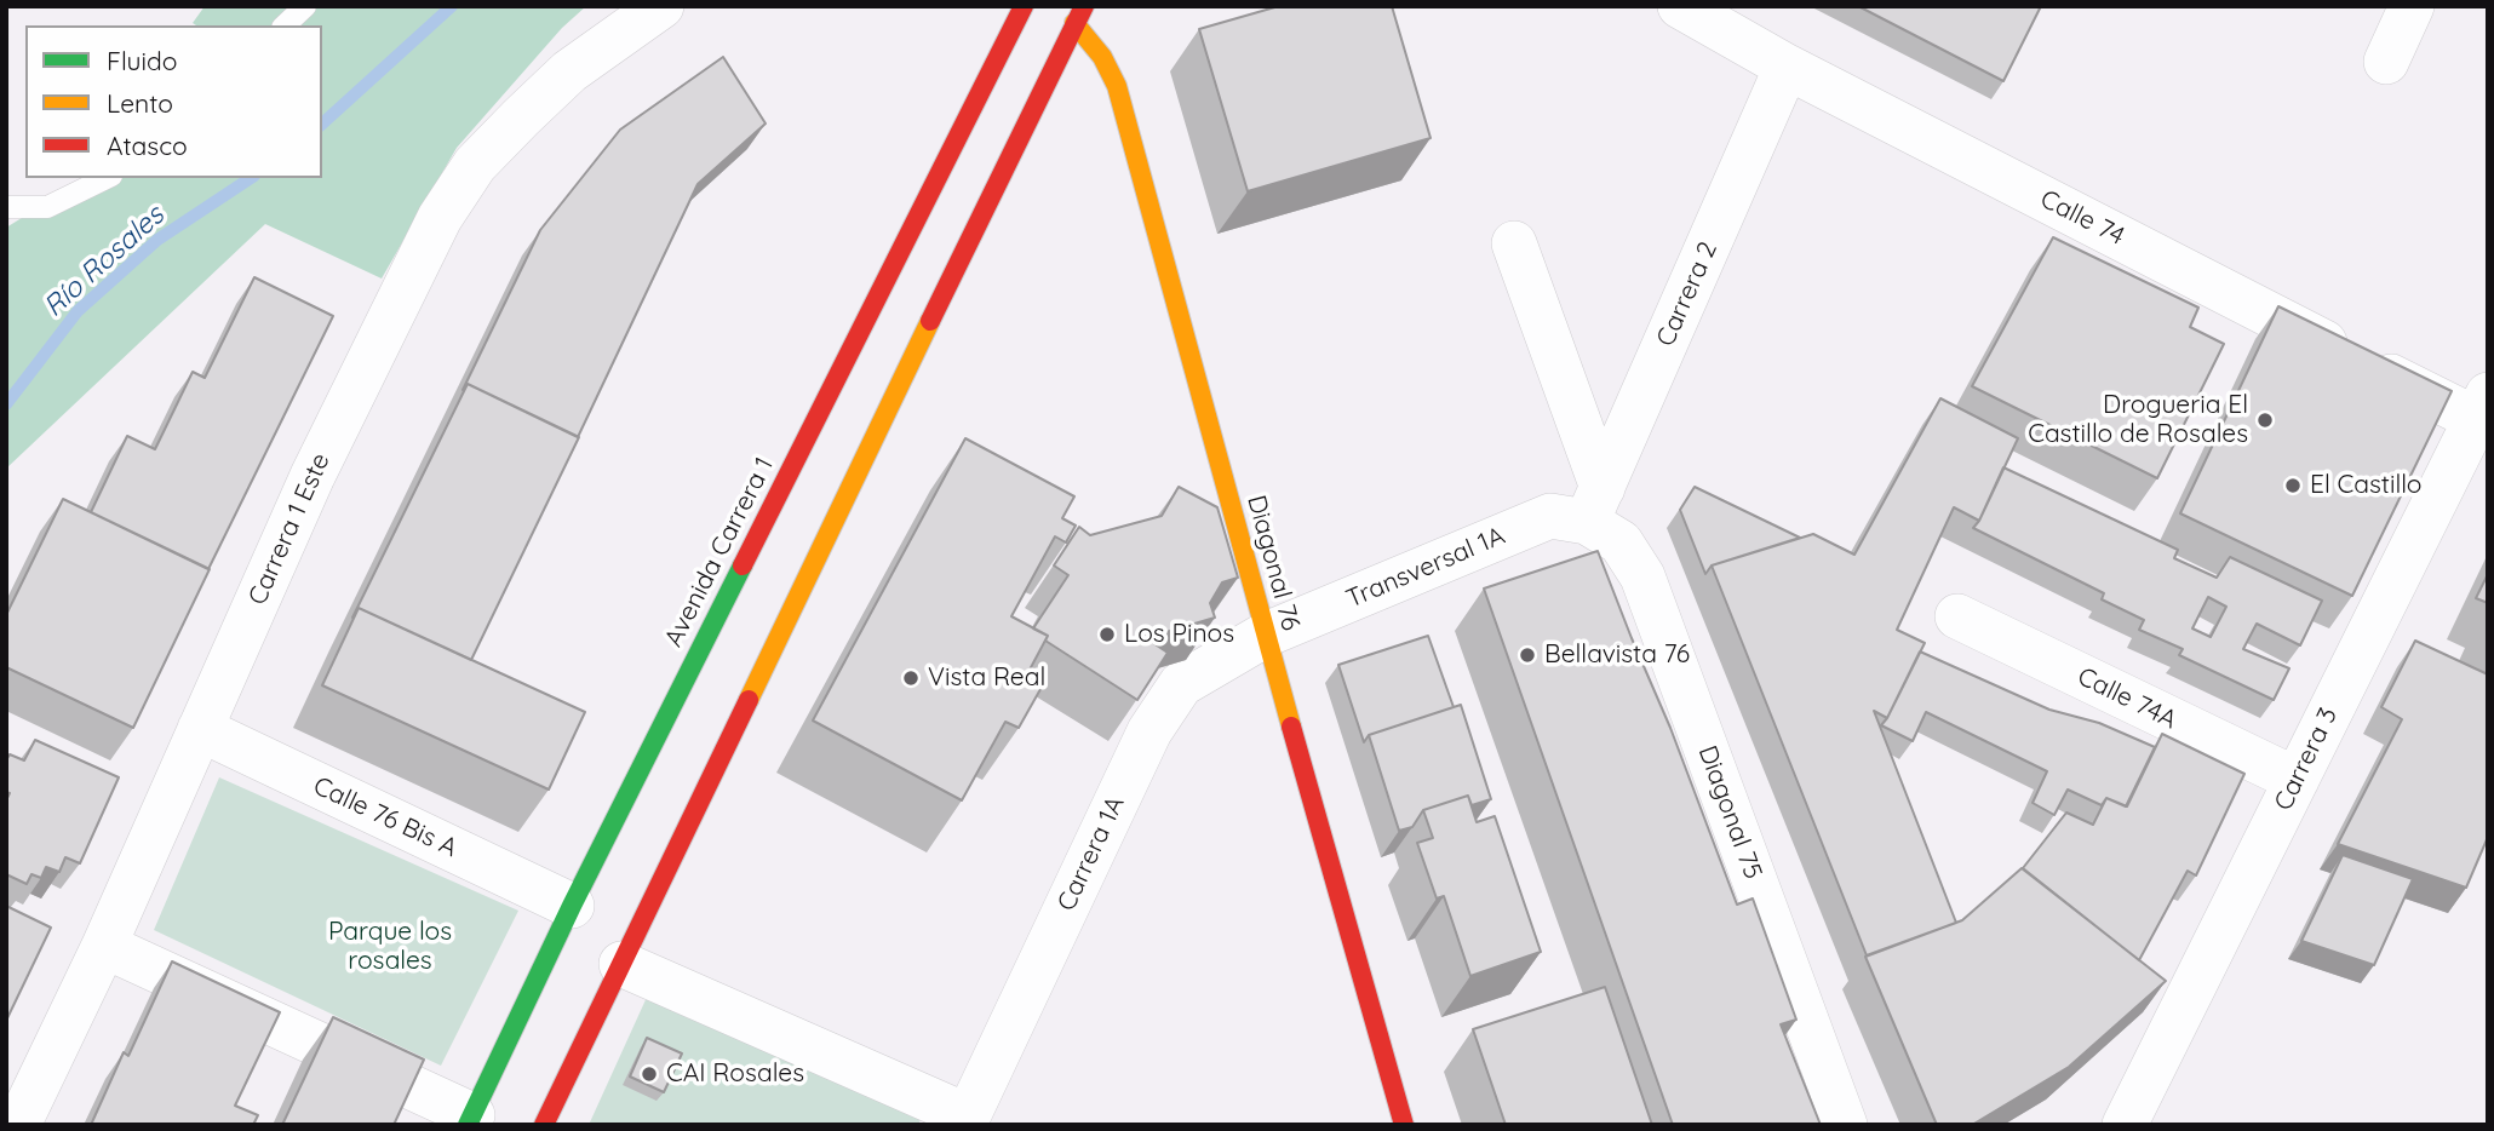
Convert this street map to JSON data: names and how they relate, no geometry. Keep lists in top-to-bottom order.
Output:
{
  "streets": {
    "main road": ["Avenida Carrera 1", "Diagonal 76"],
    "street": [
      "Calle 74",
      "Carrera 2",
      "Carrera 1 Este",
      "Transversal 1A",
      "Calle 74A",
      "Carrera 3",
      "Diagonal 75",
      "Calle 76 Bis A",
      "Carrera 1A"
    ]
  },
  "crossings": [
    ["Calle 74", "Carrera 2"],
    ["Calle 74", "Carrera 3"],
    ["Carrera 2", "Transversal 1A"],
    ["Carrera 2", "Diagonal 75"],
    ["Carrera 1 Este", "Calle 76 Bis A"],
    ["Avenida Carrera 1", "Calle 76 Bis A"],
    ["Diagonal 76", "Transversal 1A"],
    ["Diagonal 76", "Carrera 1A"],
    ["Transversal 1A", "Diagonal 75"],
    ["Transversal 1A", "Carrera 1A"],
    ["Calle 74A", "Carrera 3"]
  ],
  "water": ["Río Rosales"],
  "parks": ["Parque los rosales"],
  "places": [
    "Drogueria El Castillo de Rosales",
    "El Castillo",
    "Los Pinos",
    "Bellavista 76",
    "Vista Real",
    "CAI Rosales"
  ],
  "legend": ["Fluido", "Lento", "Atasco"]
}
